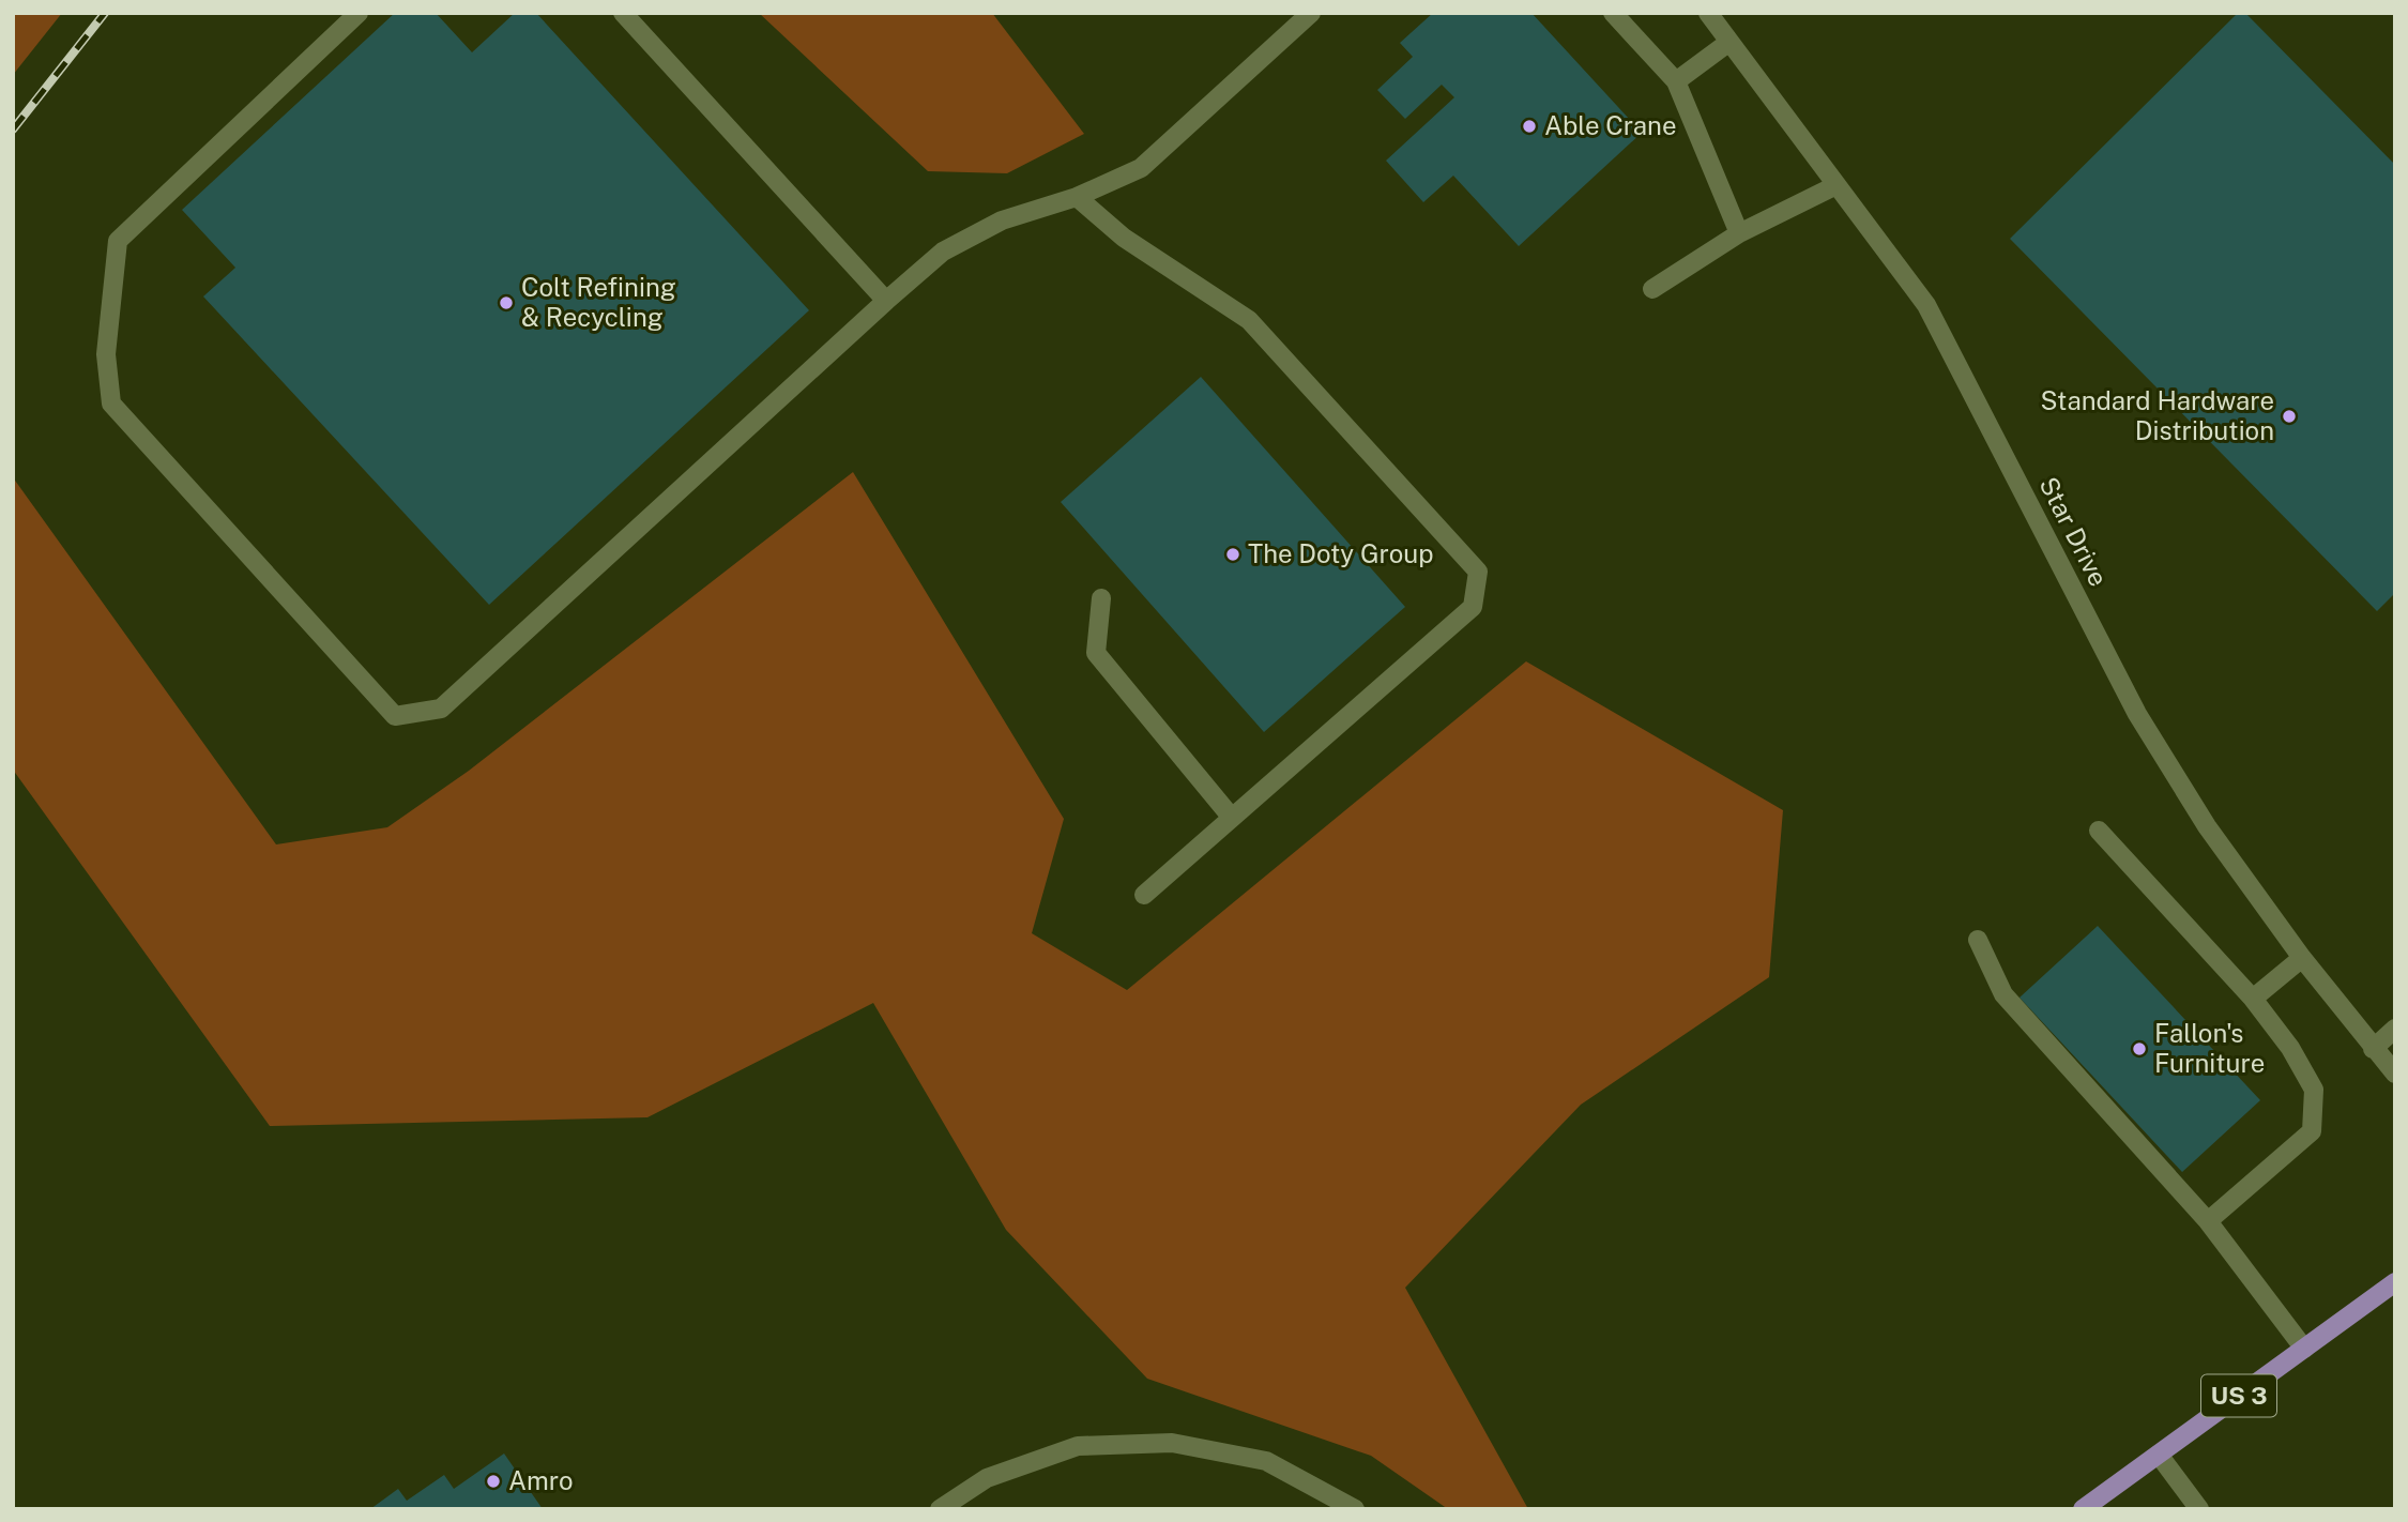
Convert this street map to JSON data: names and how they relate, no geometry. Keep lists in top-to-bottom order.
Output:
{
  "streets": {
    "main road": ["US 3"],
    "street": ["Star Drive"]
  },
  "places": [
    "Able Crane",
    "Colt Refining & Recycling",
    "Standard Hardware Distribution",
    "The Doty Group",
    "Fallon's Furniture",
    "Amro"
  ]
}
